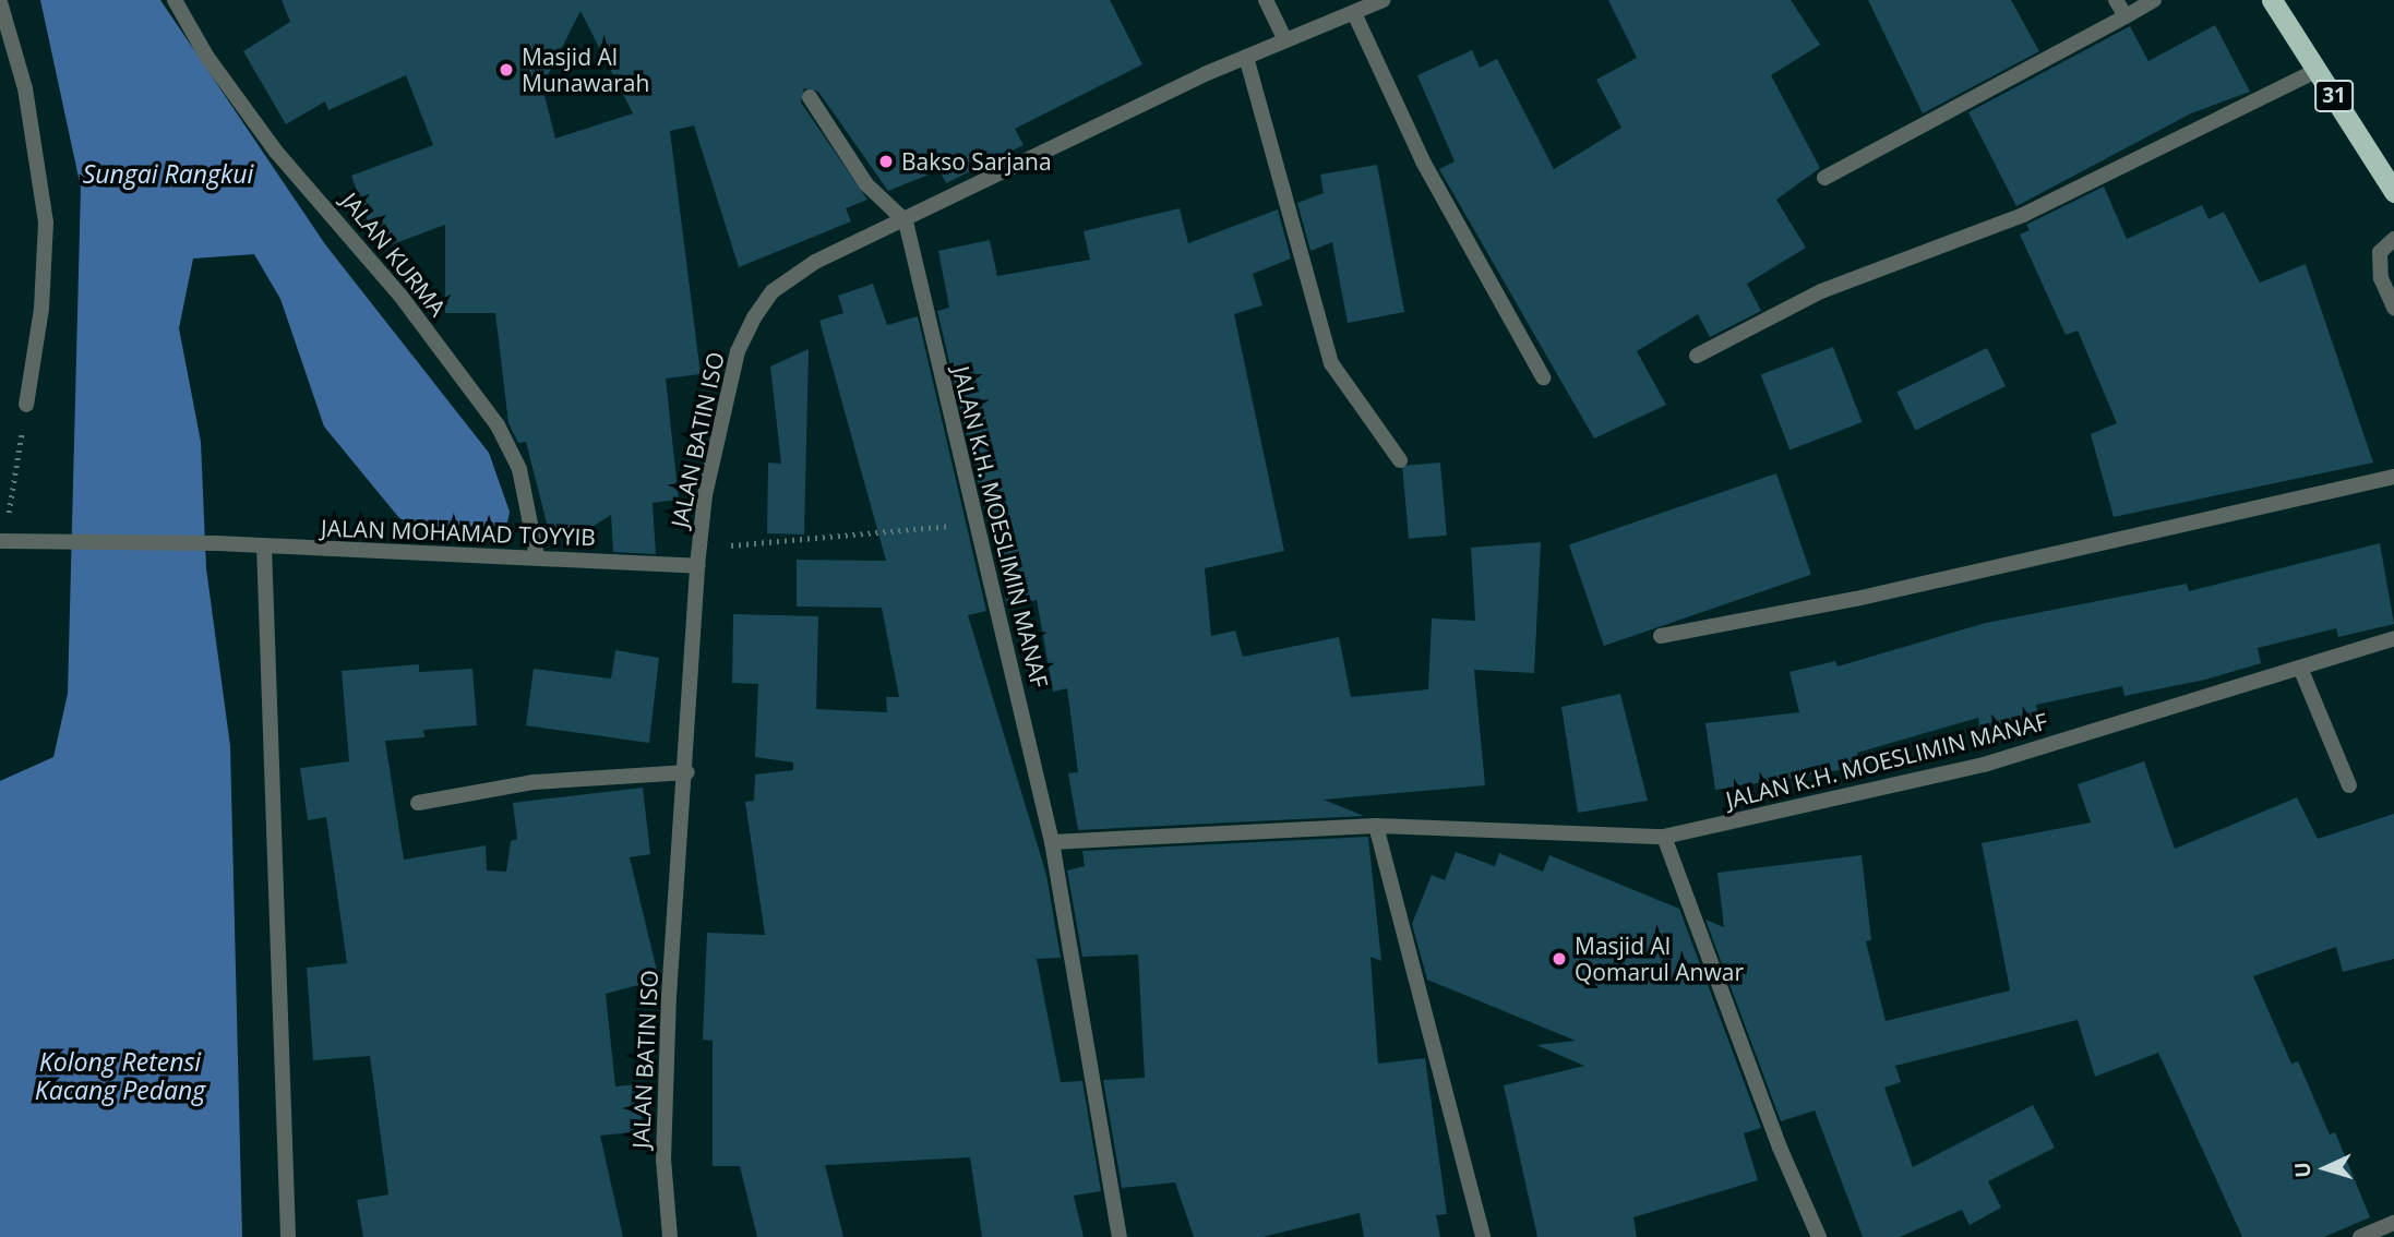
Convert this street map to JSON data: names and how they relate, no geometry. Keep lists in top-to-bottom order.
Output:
{
  "streets": {
    "highway": ["31"],
    "street": [
      "JALAN KURMA",
      "JALAN BATIN ISO",
      "JALAN K.H. MOESLIMIN MANAF",
      "JALAN MOHAMAD TOYYIB"
    ]
  },
  "crossings": [
    ["JALAN KURMA", "JALAN MOHAMAD TOYYIB"],
    ["JALAN BATIN ISO", "JALAN K.H. MOESLIMIN MANAF"],
    ["JALAN BATIN ISO", "JALAN MOHAMAD TOYYIB"]
  ],
  "water": ["Sungai Rangkui", "Kolong Retensi Kacang Pedang"],
  "places": ["Masjid Al Munawarah", "Bakso Sarjana", "Masjid Al Qomarul Anwar"],
  "north": "left"
}
